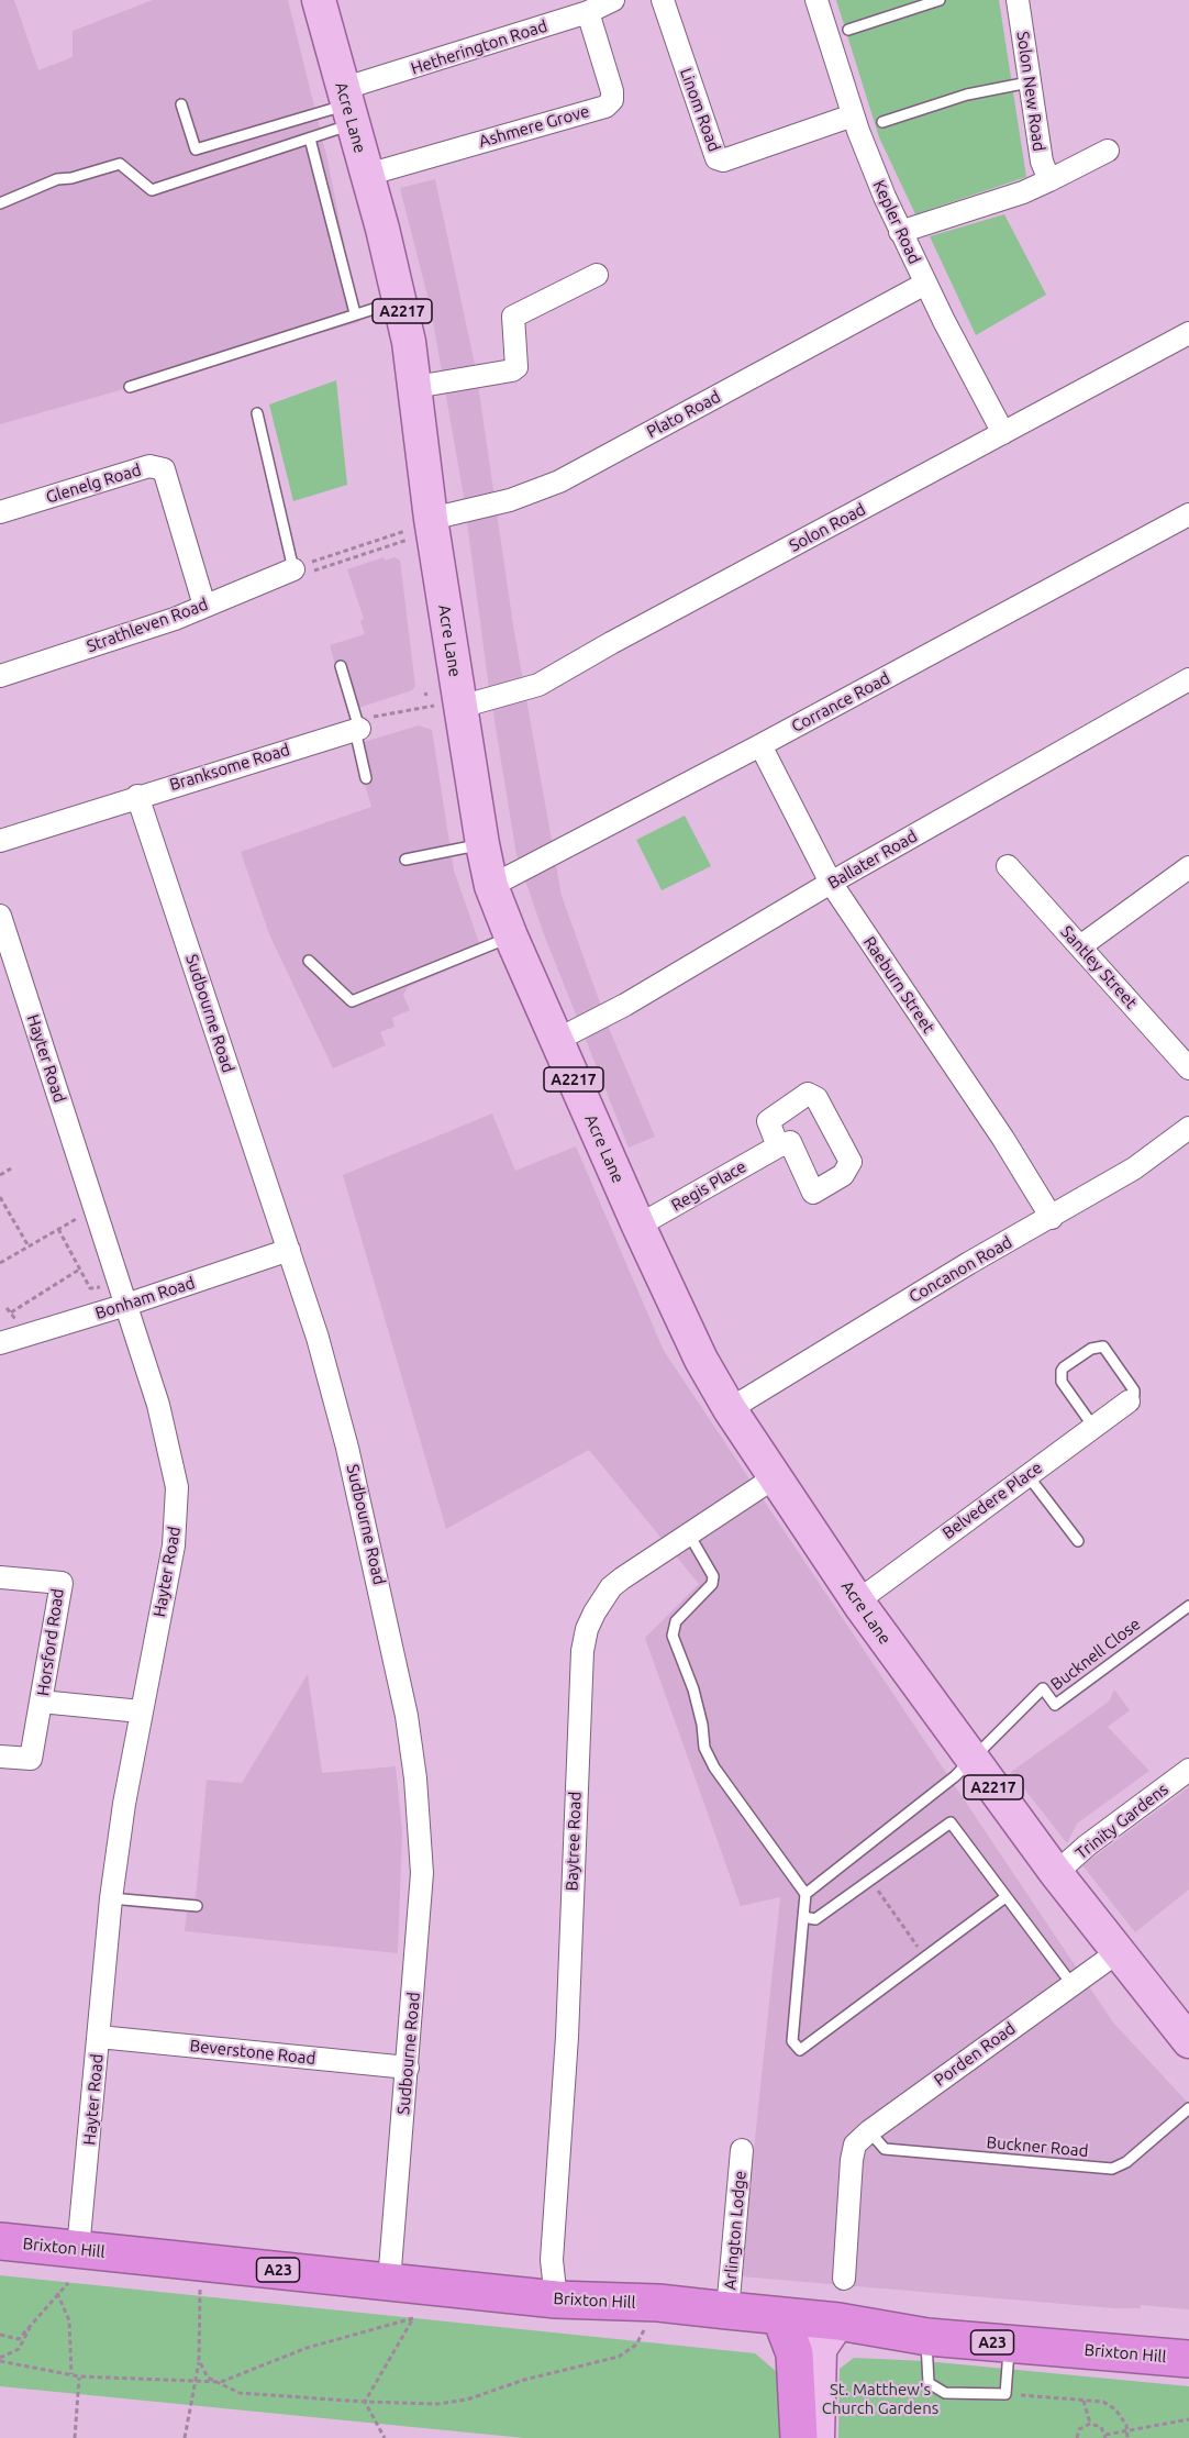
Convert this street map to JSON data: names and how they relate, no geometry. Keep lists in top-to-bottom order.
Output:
{
  "streets": {
    "highway": ["Brixton Hill", "A23"],
    "main road": ["Acre Lane", "A2217"],
    "street": [
      "Hetherington Road",
      "Solon New Road",
      "Linom Road",
      "Ashmere Grove",
      "Kepler Road",
      "Plato Road",
      "Glenelg Road",
      "Solon Road",
      "Strathleven Road",
      "Corrance Road",
      "Branksome Road",
      "Ballater Road",
      "Santley Street",
      "Raeburn Street",
      "Sudbourne Road",
      "Hayter Road",
      "Regis Place",
      "Concanon Road",
      "Bonham Road",
      "Belvedere Place",
      "Horsford Road",
      "Trinity Gardens",
      "Baytree Road",
      "Beverstone Road",
      "Porden Road",
      "Arlington Lodge"
    ],
    "lane": ["Bucknell Close", "Buckner Road"]
  },
  "crossings": [
    ["Hetherington Road", "Acre Lane"],
    ["Hetherington Road", "Ashmere Grove"],
    ["Linom Road", "Kepler Road"],
    ["Acre Lane", "Ashmere Grove"],
    ["Acre Lane", "Plato Road"],
    ["Acre Lane", "Solon Road"],
    ["Acre Lane", "Corrance Road"],
    ["Acre Lane", "Ballater Road"],
    ["Acre Lane", "Regis Place"],
    ["Acre Lane", "Concanon Road"],
    ["Acre Lane", "Belvedere Place"],
    ["Acre Lane", "Bucknell Close"],
    ["Acre Lane", "Trinity Gardens"],
    ["Acre Lane", "Baytree Road"],
    ["Acre Lane", "Porden Road"],
    ["Kepler Road", "Plato Road"],
    ["Kepler Road", "Solon Road"],
    ["Glenelg Road", "Strathleven Road"],
    ["Corrance Road", "Raeburn Street"],
    ["Branksome Road", "Sudbourne Road"],
    ["Ballater Road", "Raeburn Street"],
    ["Raeburn Street", "Concanon Road"],
    ["Sudbourne Road", "Bonham Road"],
    ["Sudbourne Road", "Beverstone Road"],
    ["Sudbourne Road", "Brixton Hill"],
    ["Hayter Road", "Bonham Road"],
    ["Hayter Road", "Horsford Road"],
    ["Hayter Road", "Beverstone Road"],
    ["Hayter Road", "Brixton Hill"],
    ["Baytree Road", "Brixton Hill"],
    ["Porden Road", "Buckner Road"],
    ["Arlington Lodge", "Brixton Hill"]
  ],
  "parks": ["St. Matthew's Church Gardens"]
}
